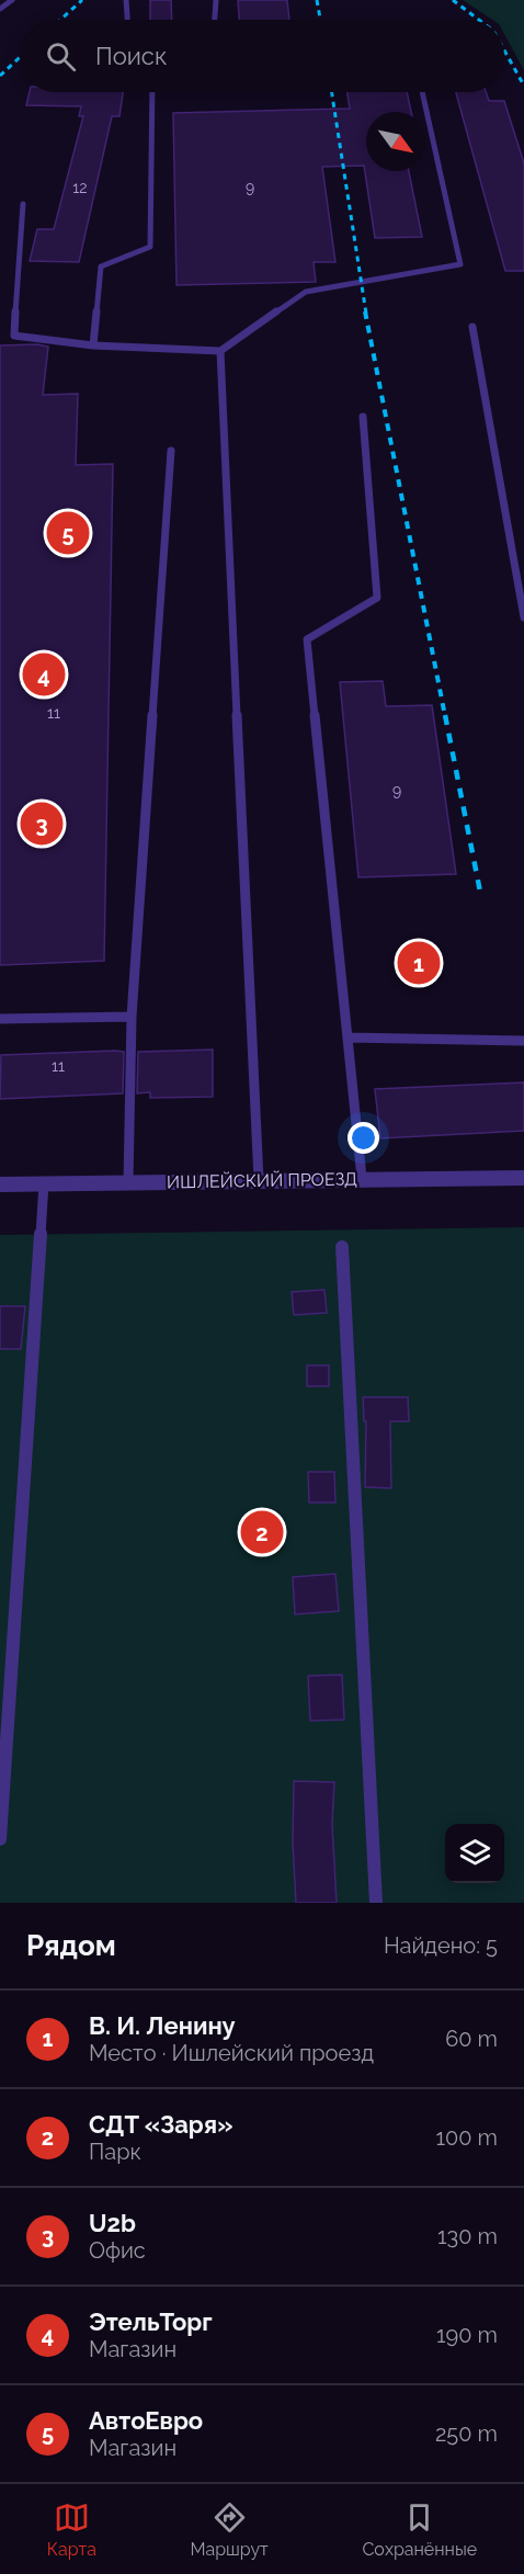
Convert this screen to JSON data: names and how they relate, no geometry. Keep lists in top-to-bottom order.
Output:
{
  "streets": {
    "street": ["ИШЛЕЙСКИЙ ПРОЕЗД"]
  },
  "house_numbers": [
    "12",
    "9",
    "11",
    "9",
    "11"
  ],
  "north": "bottom right",
  "page": {
    "search": "Поиск",
    "pins": [
      "5",
      "4",
      "3",
      "1",
      "2"
    ],
    "heading": ["Рядом", "Найдено: 5"],
    "list": [
      {
        "mark": "1",
        "name": "В. И. Ленину",
        "note": "Место · Ишлейский проезд",
        "value": "60 m"
      },
      {
        "mark": "2",
        "name": "СДТ «Заря»",
        "note": "Парк",
        "value": "100 m"
      },
      {
        "mark": "3",
        "name": "U2b",
        "note": "Офис",
        "value": "130 m"
      },
      {
        "mark": "4",
        "name": "ЭтельТорг",
        "note": "Магазин",
        "value": "190 m"
      },
      {
        "mark": "5",
        "name": "АвтоЕвро",
        "note": "Магазин",
        "value": "250 m"
      }
    ],
    "nav": ["Карта", "Маршрут", "Сохранённые"]
  }
}
